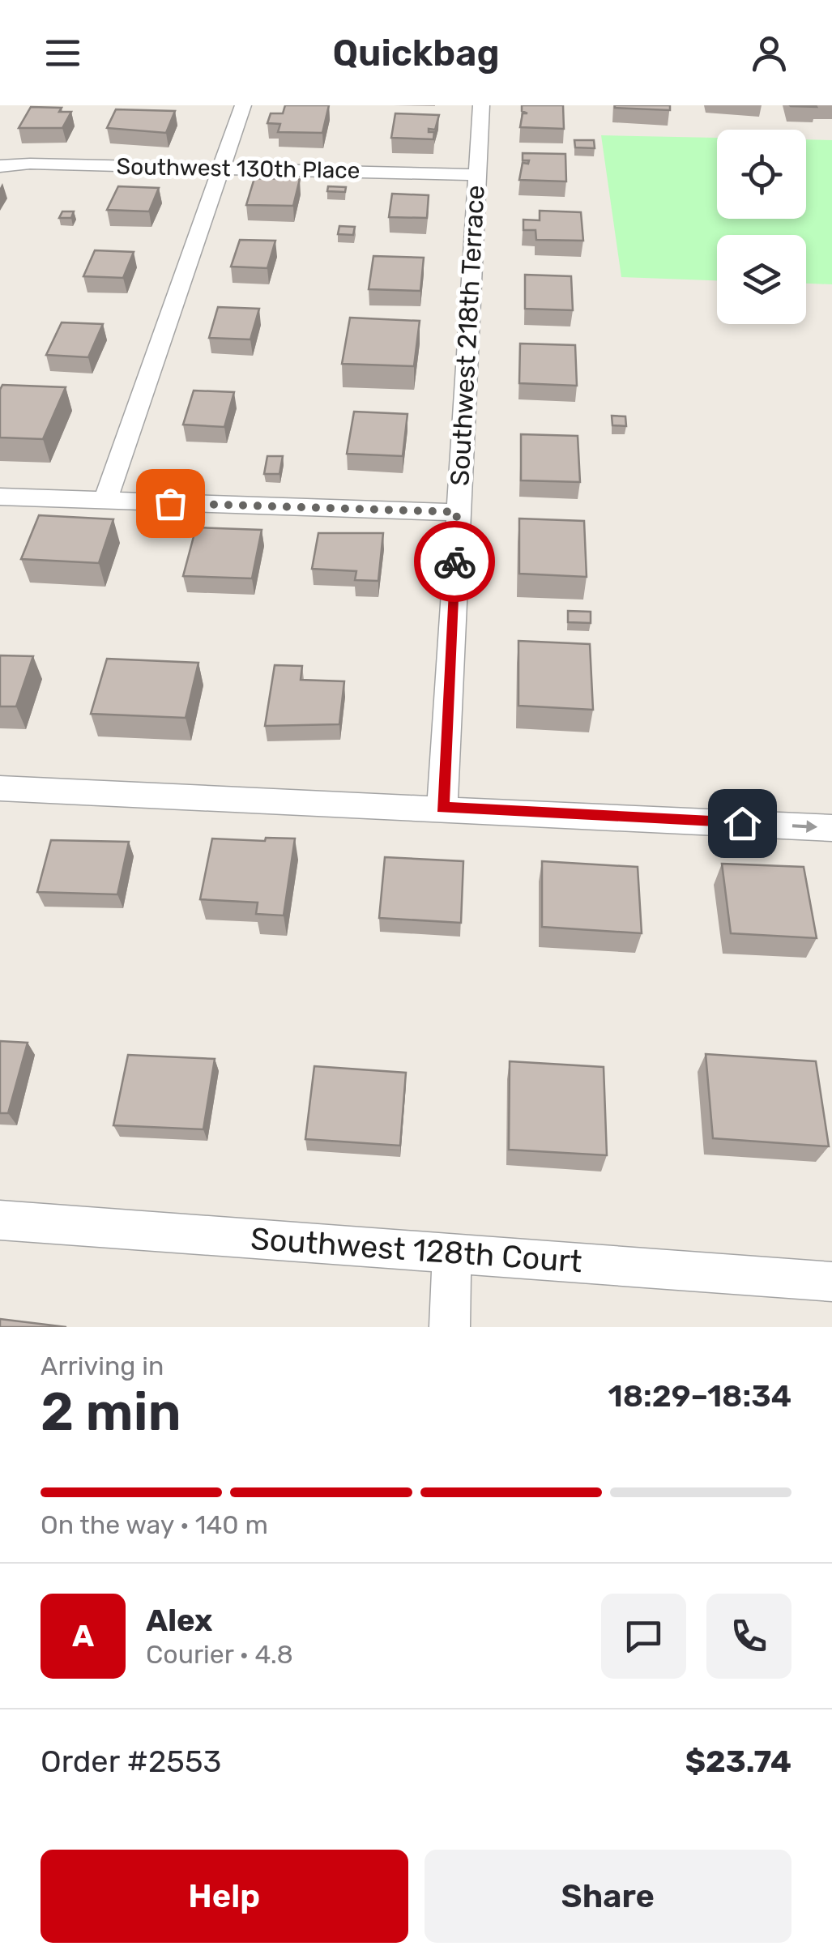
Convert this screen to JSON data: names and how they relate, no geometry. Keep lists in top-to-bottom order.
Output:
{
  "streets": {
    "street": ["Southwest 130th Place", "Southwest 218th Terrace", "Southwest 128th Court"]
  },
  "crossings": [
    ["Southwest 130th Place", "Southwest 218th Terrace"]
  ],
  "page": {
    "header": "Quickbag",
    "heading": ["2 min", "Arriving in", "18:29–18:34"],
    "panel": [
      "Alex",
      "Courier · 4.8",
      "Order #2553",
      "$23.74"
    ],
    "bar": "On the way · 140 m",
    "round": "A",
    "buttons": ["Help", "Share"]
  }
}
